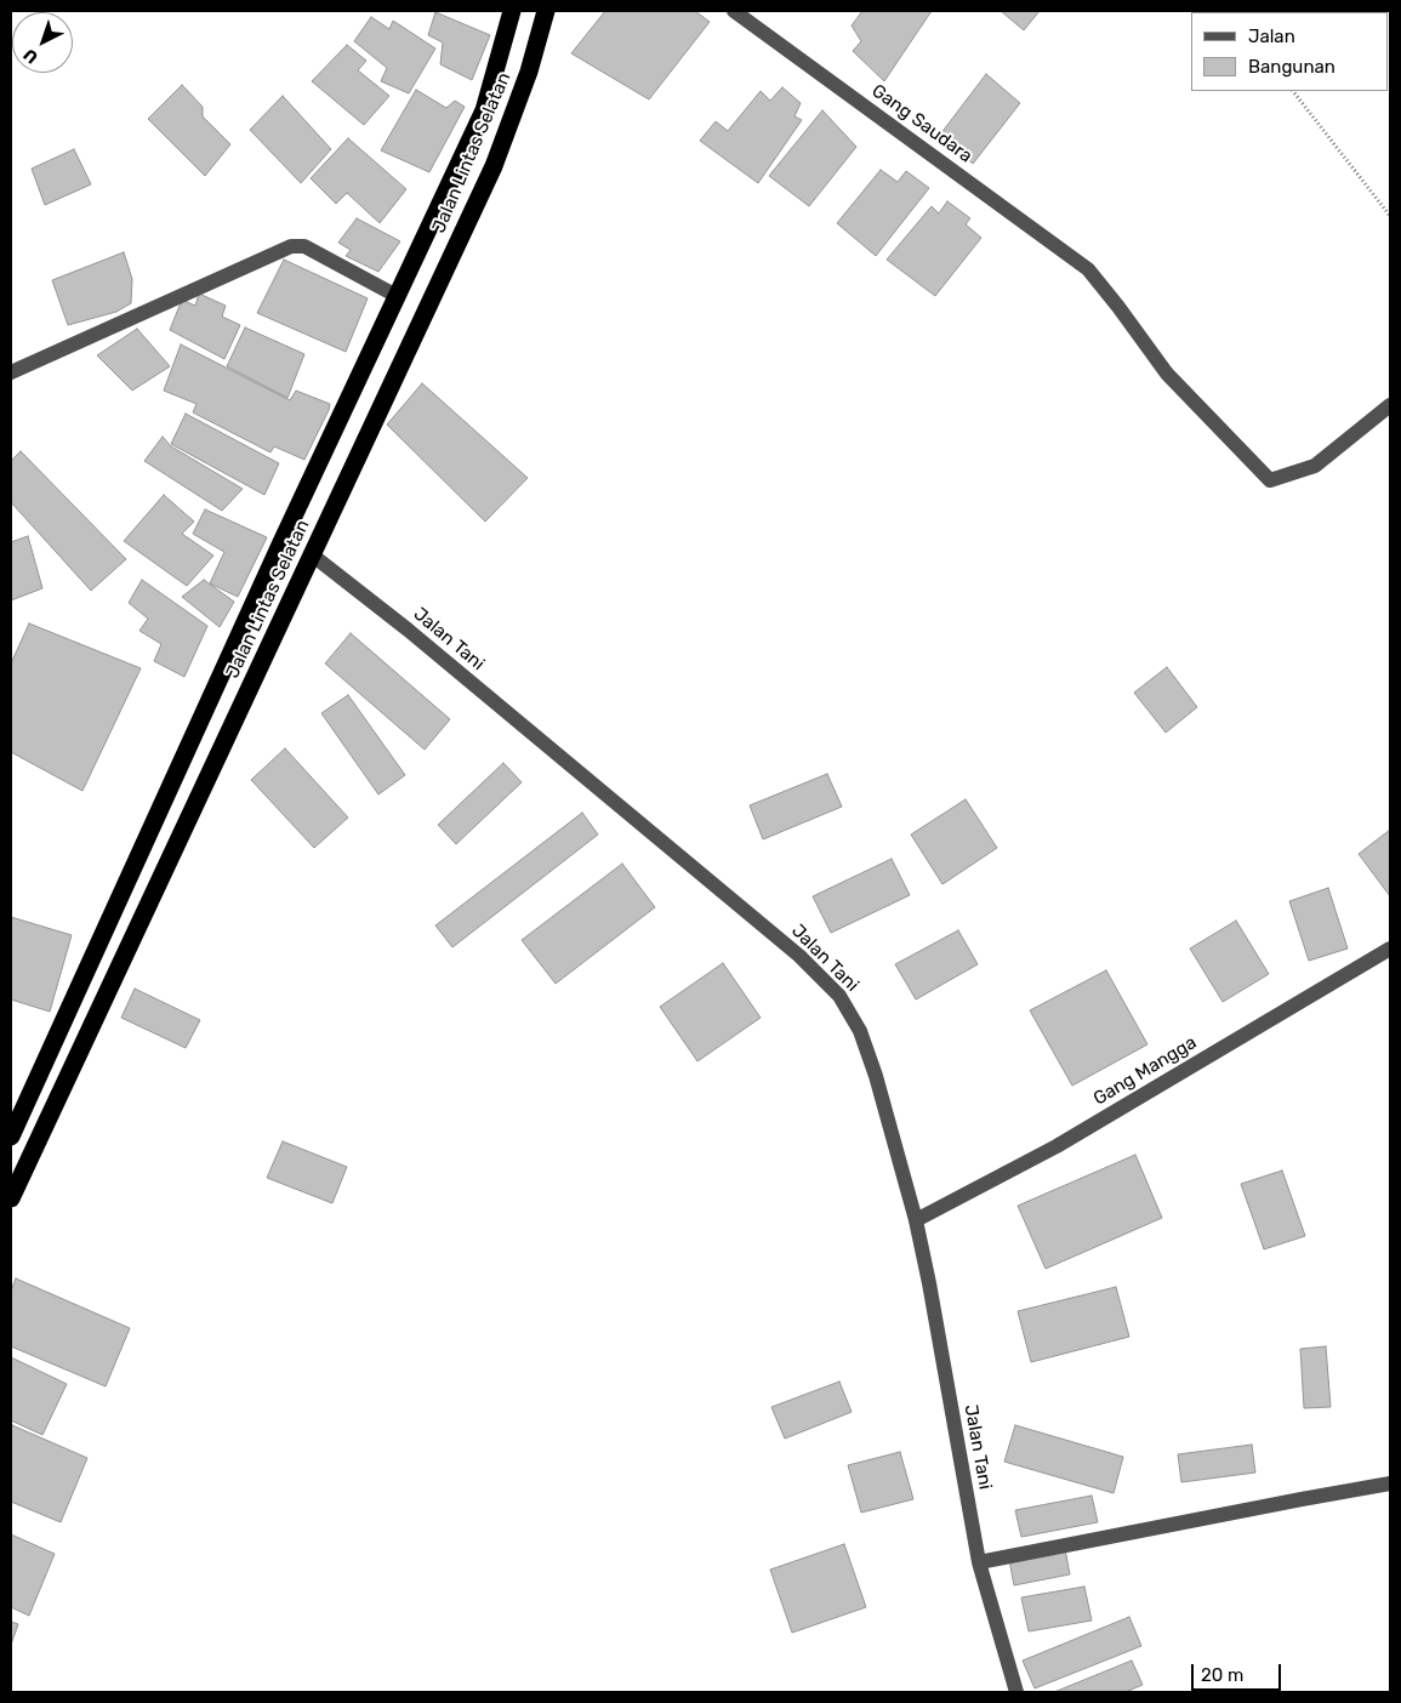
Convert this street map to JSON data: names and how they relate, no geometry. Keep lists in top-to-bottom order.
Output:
{
  "streets": {
    "highway": ["Jalan Lintas Selatan"],
    "street": ["Gang Saudara", "Jalan Tani", "Gang Mangga"]
  },
  "crossings": [
    ["Jalan Lintas Selatan", "Jalan Tani"],
    ["Jalan Tani", "Gang Mangga"]
  ],
  "legend": ["Jalan", "Bangunan"],
  "scale_bar": "20 m",
  "north": "bottom left"
}
